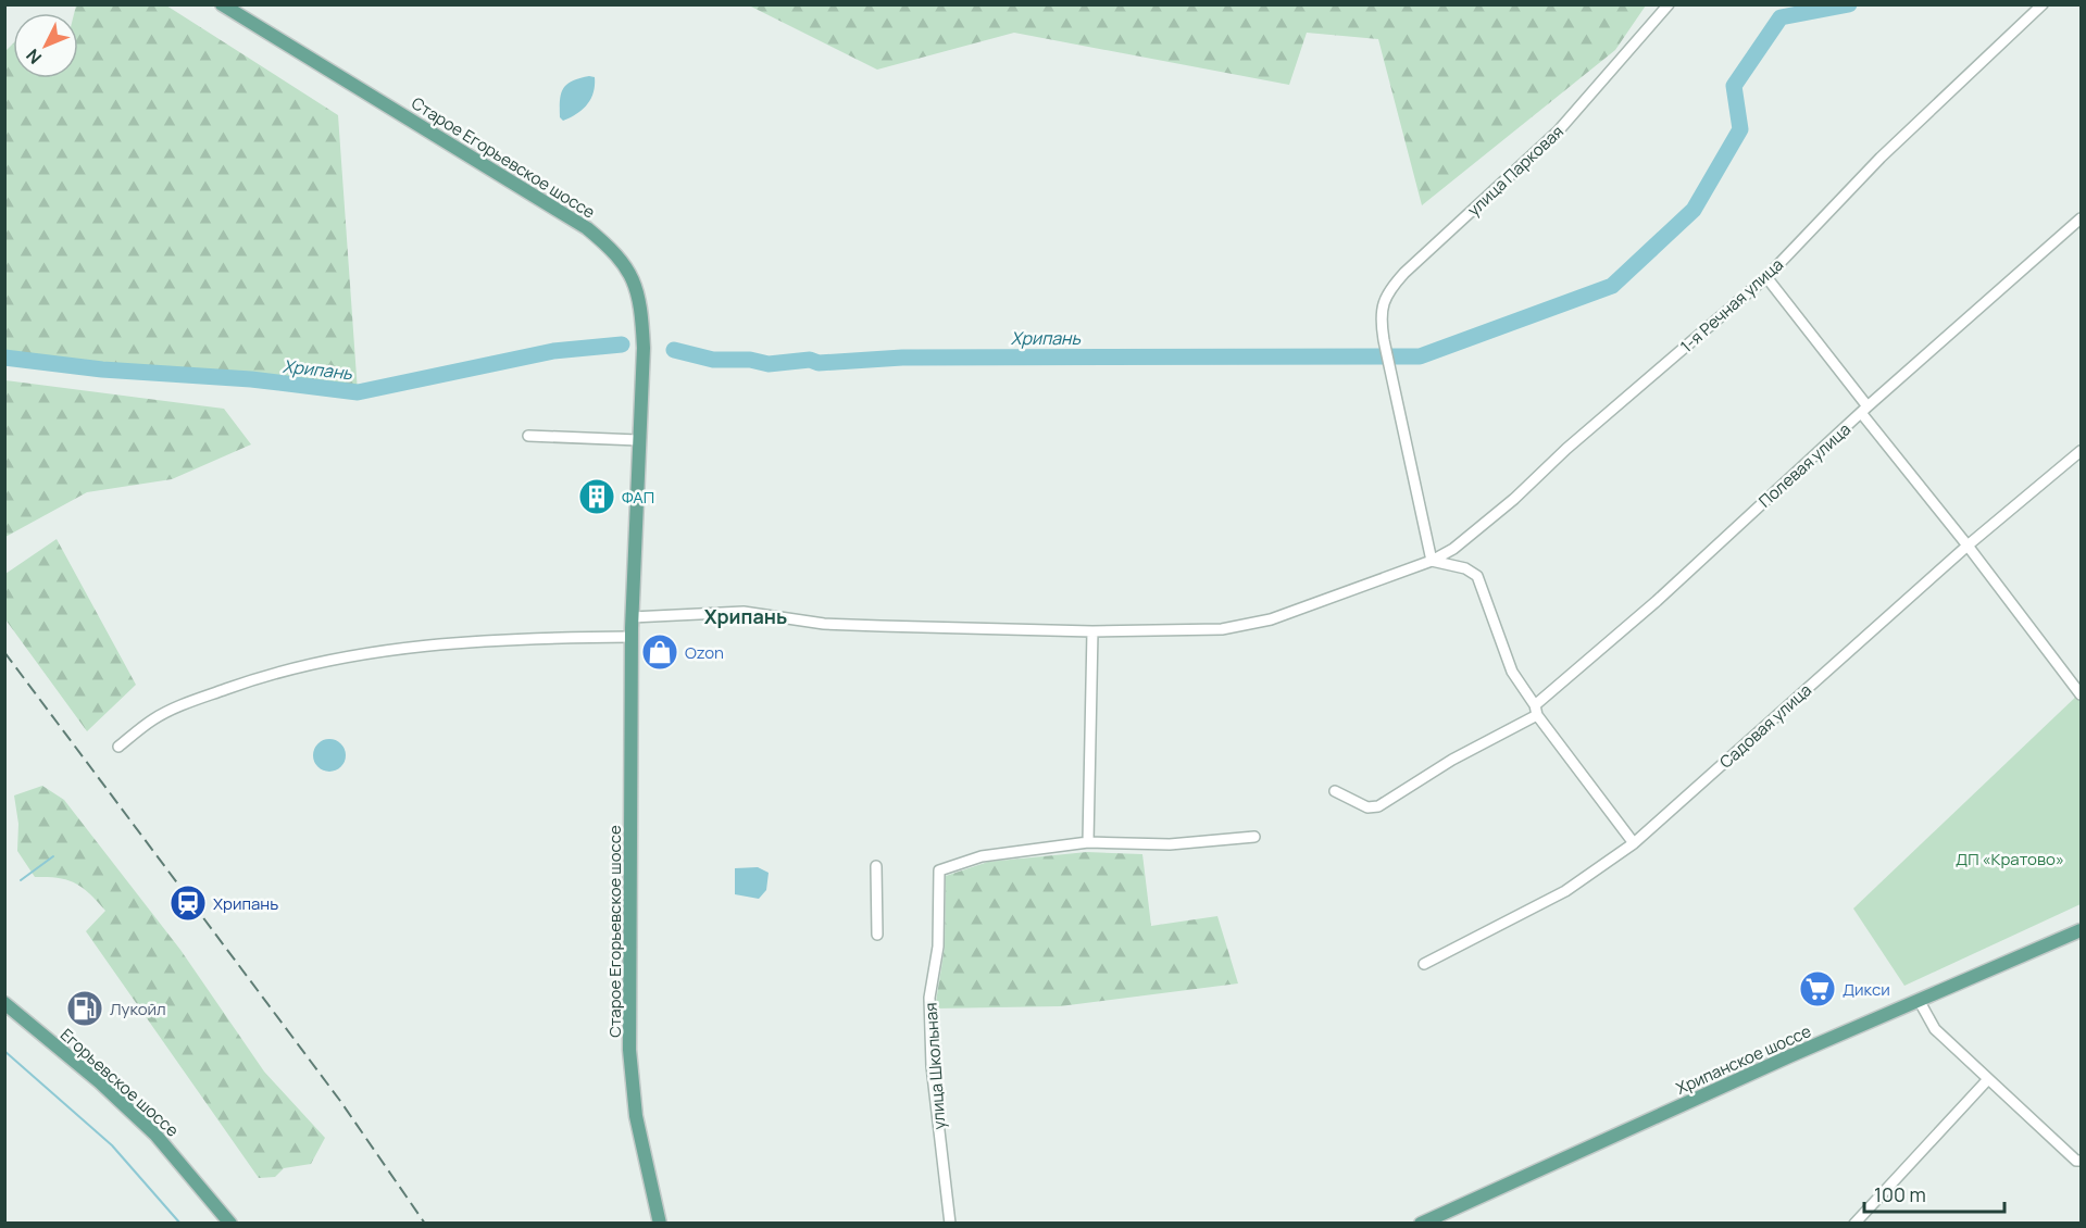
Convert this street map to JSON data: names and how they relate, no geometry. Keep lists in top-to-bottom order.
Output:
{
  "streets": {
    "main road": ["Старое Егорьевское шоссе", "Хрипанское шоссе", "Егорьевское шоссе"],
    "street": [
      "улица Парковая",
      "1-я Речная улица",
      "Полевая улица",
      "Садовая улица",
      "улица Школьная"
    ]
  },
  "crossings": [
    ["Старое Егорьевское шоссе", "1-я Речная улица"],
    ["улица Парковая", "1-я Речная улица"]
  ],
  "districts": ["Хрипань"],
  "water": ["Хрипань"],
  "parks": ["ДП «Кратово»"],
  "places": {
    "building": ["ФАП"],
    "shop": ["Ozon"],
    "station": ["Хрипань"],
    "supermarket": ["Дикси"],
    "fuel station": ["Лукойл"]
  },
  "scale_bar": "100 m",
  "north": "bottom left"
}
